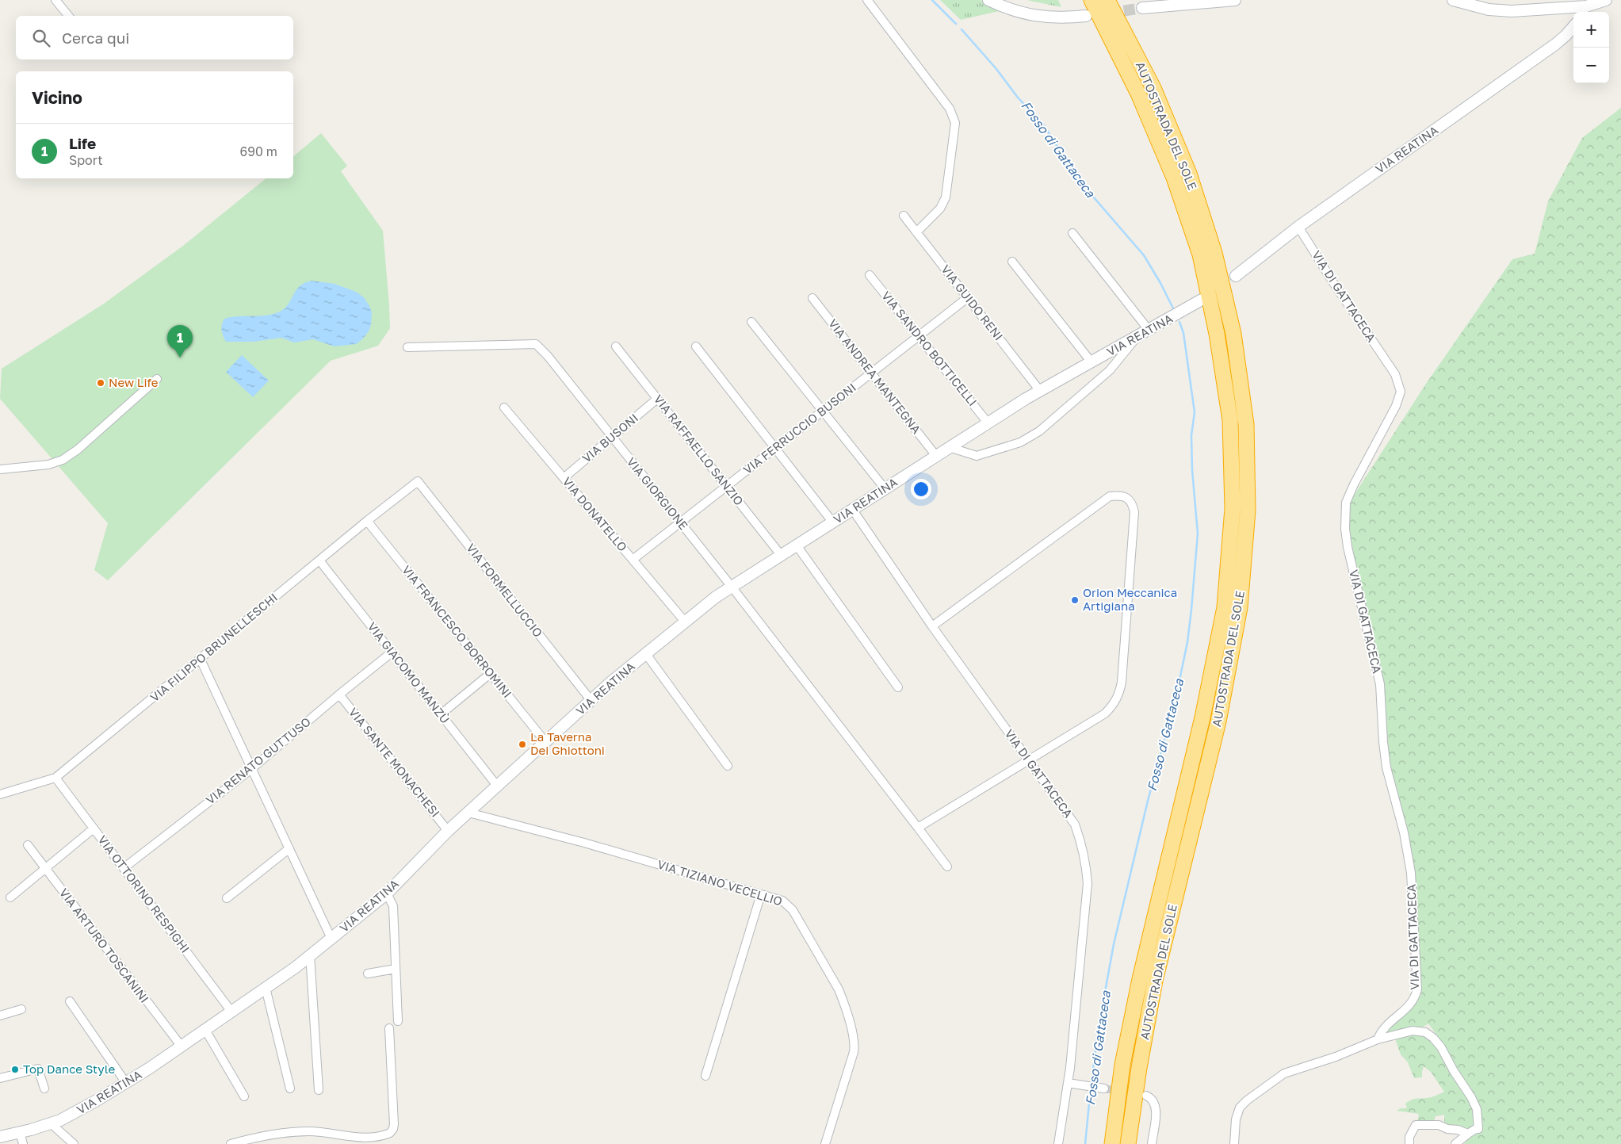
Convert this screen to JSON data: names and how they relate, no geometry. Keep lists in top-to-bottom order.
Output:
{
  "streets": {
    "highway": ["AUTOSTRADA DEL SOLE"],
    "street": [
      "VIA REATINA",
      "VIA DI GATTACECA",
      "VIA GUIDO RENI",
      "VIA SANDRO BOTTICELLI",
      "VIA ANDREA MANTEGNA",
      "VIA FERRUCCIO BUSONI",
      "VIA BUSONI",
      "VIA RAFFAELLO SANZIO",
      "VIA GIORGIONE",
      "VIA DONATELLO",
      "VIA FORMELLUCCIO",
      "VIA FRANCESCO BORROMINI",
      "VIA FILIPPO BRUNELLESCHI",
      "VIA GIACOMO MANZÙ",
      "VIA RENATO GUTTUSO",
      "VIA SANTE MONACHESI",
      "VIA TIZIANO VECELLIO",
      "VIA OTTORINO RESPIGHI",
      "VIA ARTURO TOSCANINI"
    ]
  },
  "crossings": [
    ["VIA REATINA", "VIA DI GATTACECA"],
    ["VIA REATINA", "VIA GUIDO RENI"],
    ["VIA REATINA", "VIA SANDRO BOTTICELLI"],
    ["VIA REATINA", "VIA ANDREA MANTEGNA"],
    ["VIA REATINA", "VIA RAFFAELLO SANZIO"],
    ["VIA REATINA", "VIA GIORGIONE"],
    ["VIA REATINA", "VIA DONATELLO"],
    ["VIA REATINA", "VIA FORMELLUCCIO"],
    ["VIA REATINA", "VIA FRANCESCO BORROMINI"],
    ["VIA REATINA", "VIA GIACOMO MANZÙ"],
    ["VIA REATINA", "VIA SANTE MONACHESI"],
    ["VIA REATINA", "VIA TIZIANO VECELLIO"],
    ["VIA REATINA", "VIA OTTORINO RESPIGHI"],
    ["VIA REATINA", "VIA ARTURO TOSCANINI"],
    ["VIA GUIDO RENI", "VIA FERRUCCIO BUSONI"],
    ["VIA SANDRO BOTTICELLI", "VIA FERRUCCIO BUSONI"],
    ["VIA ANDREA MANTEGNA", "VIA FERRUCCIO BUSONI"],
    ["VIA FERRUCCIO BUSONI", "VIA RAFFAELLO SANZIO"],
    ["VIA FERRUCCIO BUSONI", "VIA GIORGIONE"],
    ["VIA FERRUCCIO BUSONI", "VIA DONATELLO"],
    ["VIA BUSONI", "VIA RAFFAELLO SANZIO"],
    ["VIA BUSONI", "VIA GIORGIONE"],
    ["VIA BUSONI", "VIA DONATELLO"],
    ["VIA FORMELLUCCIO", "VIA FILIPPO BRUNELLESCHI"],
    ["VIA FRANCESCO BORROMINI", "VIA FILIPPO BRUNELLESCHI"],
    ["VIA FILIPPO BRUNELLESCHI", "VIA GIACOMO MANZÙ"],
    ["VIA FILIPPO BRUNELLESCHI", "VIA OTTORINO RESPIGHI"],
    ["VIA GIACOMO MANZÙ", "VIA RENATO GUTTUSO"],
    ["VIA RENATO GUTTUSO", "VIA SANTE MONACHESI"],
    ["VIA RENATO GUTTUSO", "VIA OTTORINO RESPIGHI"]
  ],
  "water": ["Fosso di Gattaceca"],
  "places": [
    "New Life",
    "Orion Meccanica Artigiana",
    "La Taverna Dei Ghiottoni",
    "Top Dance Style"
  ],
  "page": {
    "map_buttons": ["+", "−"],
    "search": "Cerca qui",
    "heading": "Vicino",
    "list": [
      {
        "mark": "1",
        "name": "Life",
        "note": "Sport",
        "value": "690 m"
      }
    ],
    "pins": "1"
  }
}
